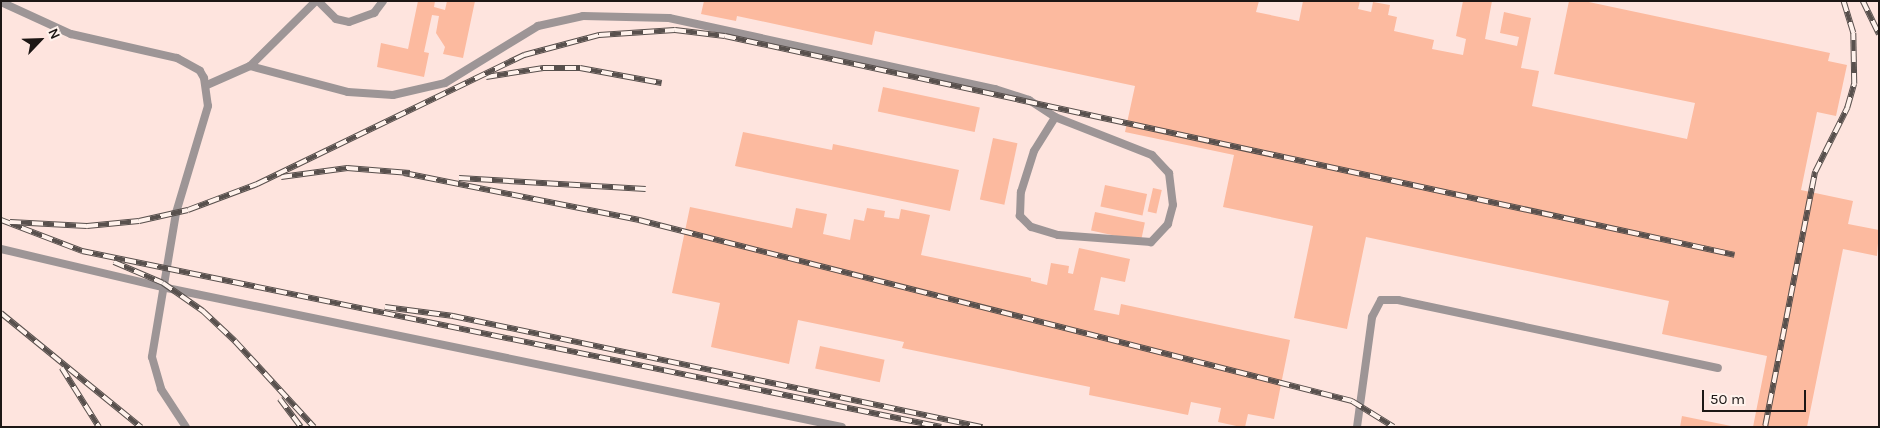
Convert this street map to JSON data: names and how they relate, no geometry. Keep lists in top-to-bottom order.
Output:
{
  "scale_bar": "50 m",
  "north": "top right"
}
